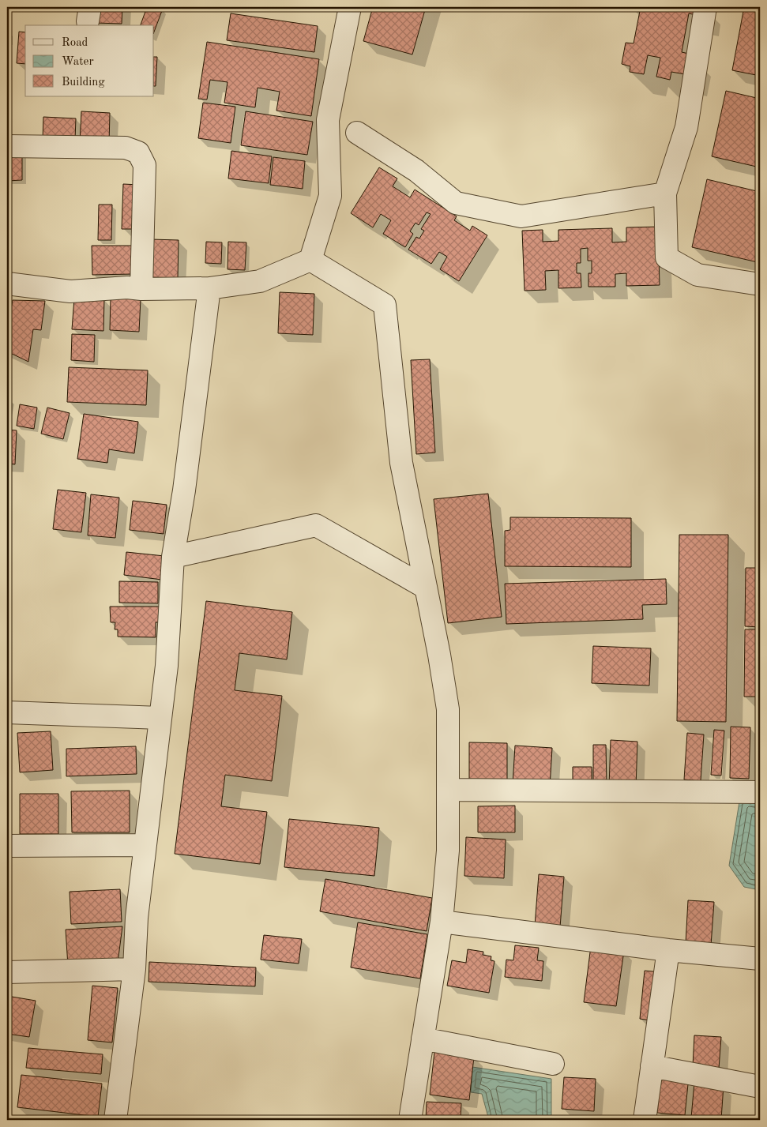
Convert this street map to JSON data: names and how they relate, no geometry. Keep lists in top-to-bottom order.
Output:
{
  "legend": ["Road", "Water", "Building"]
}
